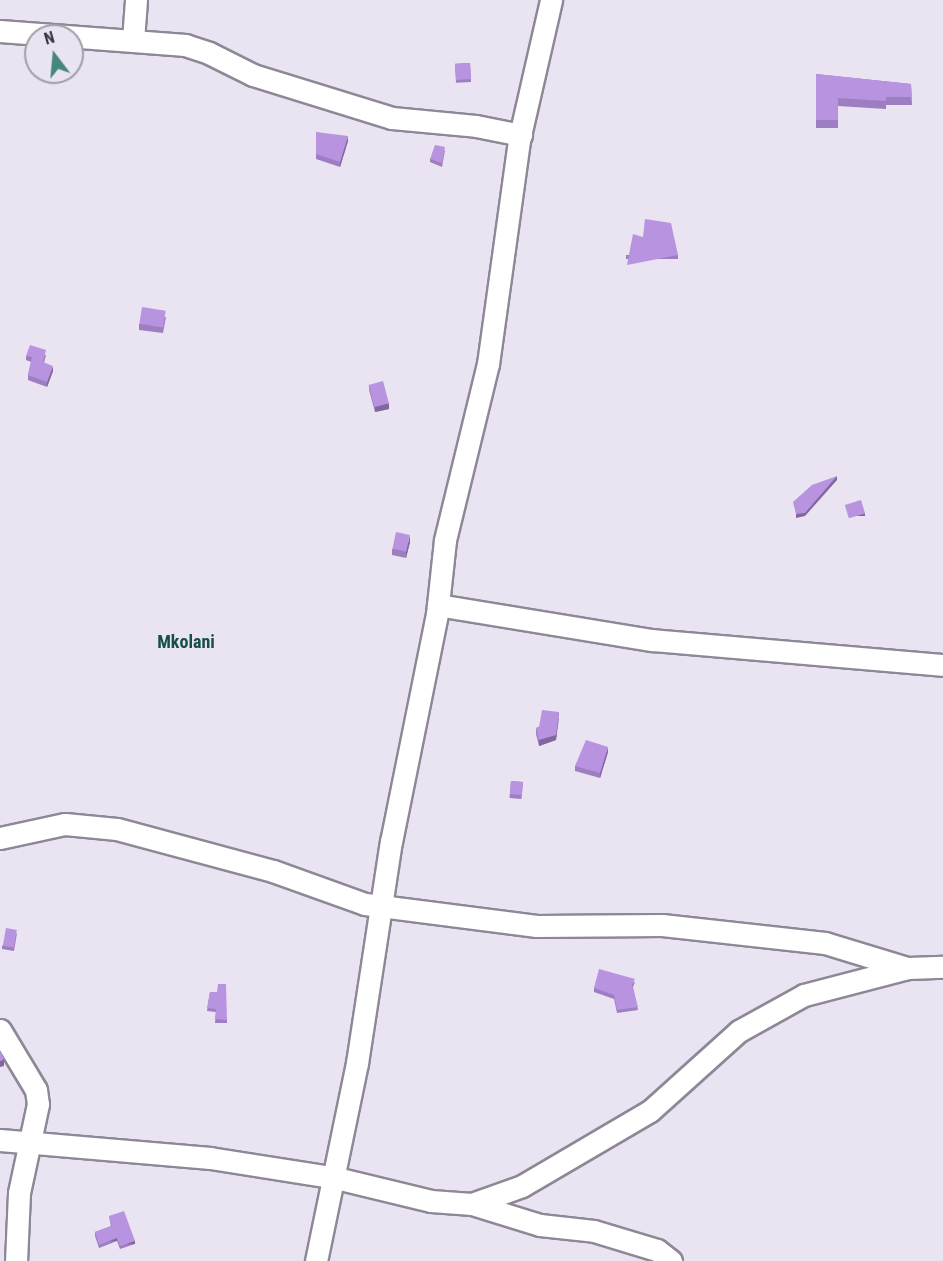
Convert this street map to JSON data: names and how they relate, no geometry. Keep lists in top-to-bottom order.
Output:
{
  "districts": ["Mkolani"],
  "north": "top"
}
